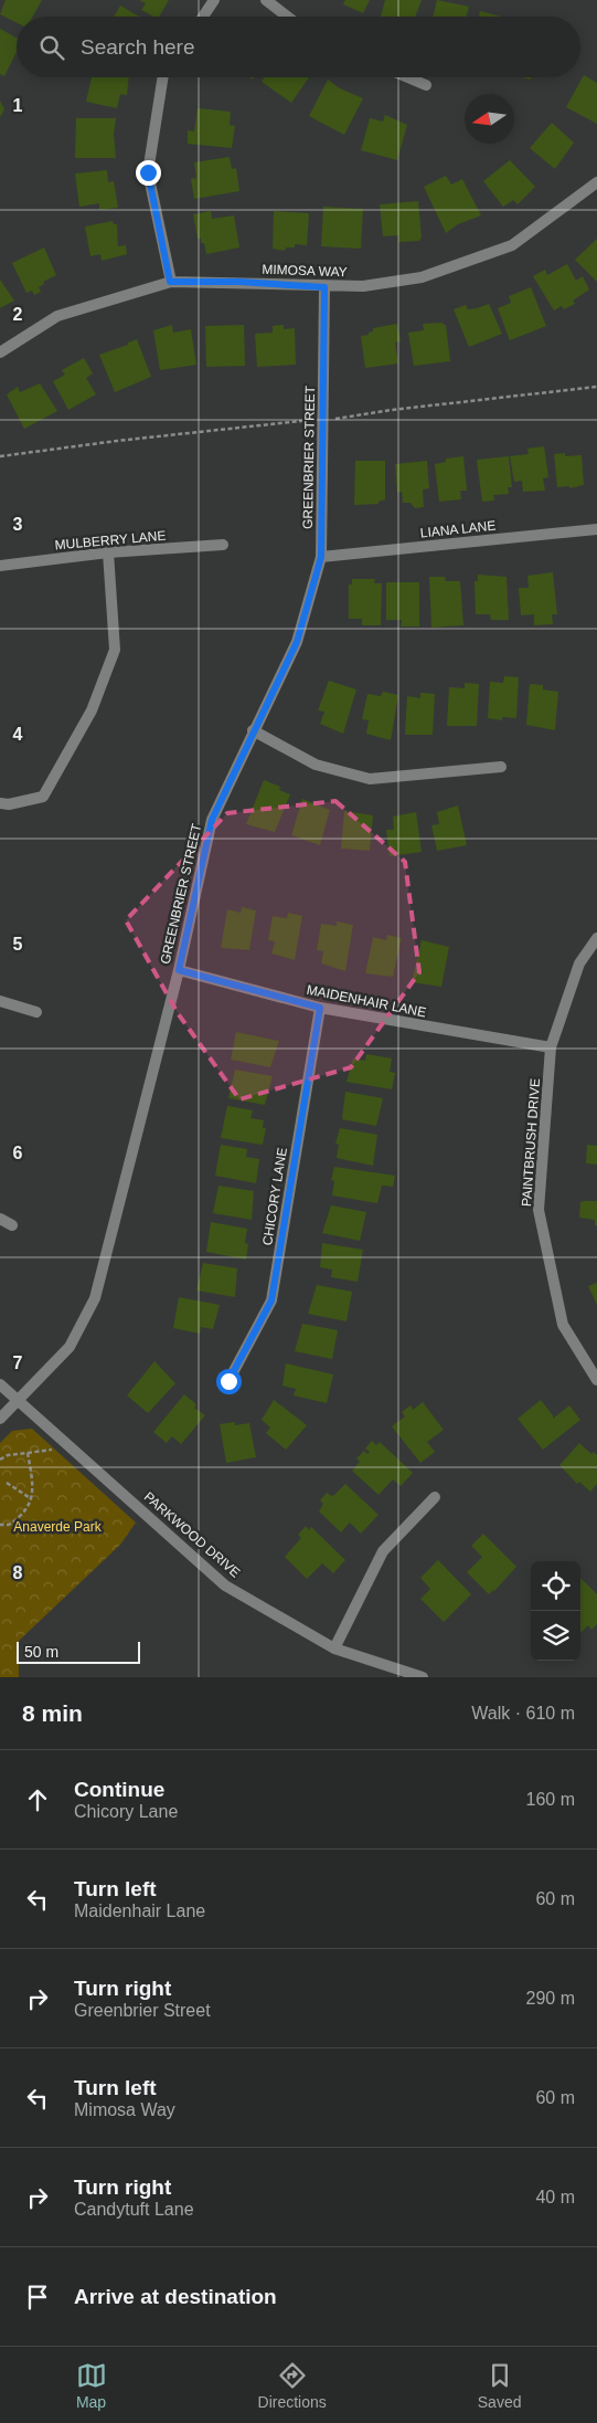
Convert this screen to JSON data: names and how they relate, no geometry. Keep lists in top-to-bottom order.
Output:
{
  "streets": {
    "street": [
      "MIMOSA WAY",
      "GREENBRIER STREET",
      "LIANA LANE",
      "MULBERRY LANE",
      "MAIDENHAIR LANE",
      "PAINTBRUSH DRIVE",
      "CHICORY LANE",
      "PARKWOOD DRIVE"
    ]
  },
  "crossings": [
    ["MIMOSA WAY", "GREENBRIER STREET"],
    ["GREENBRIER STREET", "LIANA LANE"],
    ["GREENBRIER STREET", "MAIDENHAIR LANE"],
    ["GREENBRIER STREET", "PARKWOOD DRIVE"],
    ["MAIDENHAIR LANE", "PAINTBRUSH DRIVE"],
    ["MAIDENHAIR LANE", "CHICORY LANE"]
  ],
  "parks": ["Anaverde Park"],
  "scale_bar": "50 m",
  "north": "left",
  "page": {
    "search": "Search here",
    "scale": "50 m",
    "heading": ["8 min", "Walk · 610 m"],
    "list": [
      ["Continue", "Chicory Lane", "160 m"],
      ["Turn left", "Maidenhair Lane", "60 m"],
      ["Turn right", "Greenbrier Street", "290 m"],
      ["Turn left", "Mimosa Way", "60 m"],
      ["Turn right", "Candytuft Lane", "40 m"],
      "Arrive at destination"
    ],
    "nav": ["Map", "Directions", "Saved"]
  },
  "grid": {
    "rows": [
      "1",
      "2",
      "3",
      "4",
      "5",
      "6",
      "7",
      "8"
    ]
  }
}
